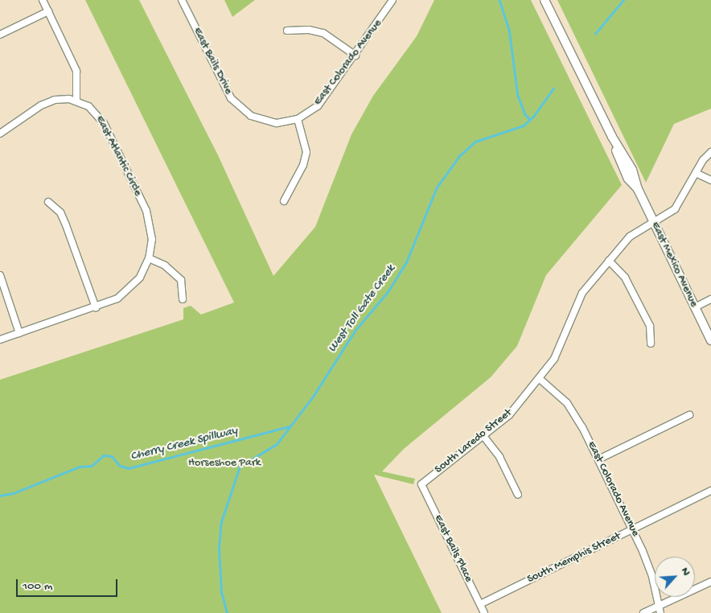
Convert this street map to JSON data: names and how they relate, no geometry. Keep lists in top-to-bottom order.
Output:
{
  "streets": {
    "street": [
      "East Bails Drive",
      "East Colorado Avenue",
      "East Atlantic Circle",
      "East Mexico Avenue",
      "South Laredo Street",
      "East Bails Place",
      "South Memphis Street"
    ]
  },
  "crossings": [
    ["East Bails Drive", "East Colorado Avenue"],
    ["East Colorado Avenue", "South Laredo Street"],
    ["East Colorado Avenue", "South Memphis Street"],
    ["East Mexico Avenue", "South Laredo Street"],
    ["South Laredo Street", "East Bails Place"],
    ["East Bails Place", "South Memphis Street"]
  ],
  "water": ["West Toll Gate Creek", "Cherry Creek Spillway"],
  "parks": ["Horseshoe Park"],
  "scale_bar": "100 m",
  "north": "top right"
}
